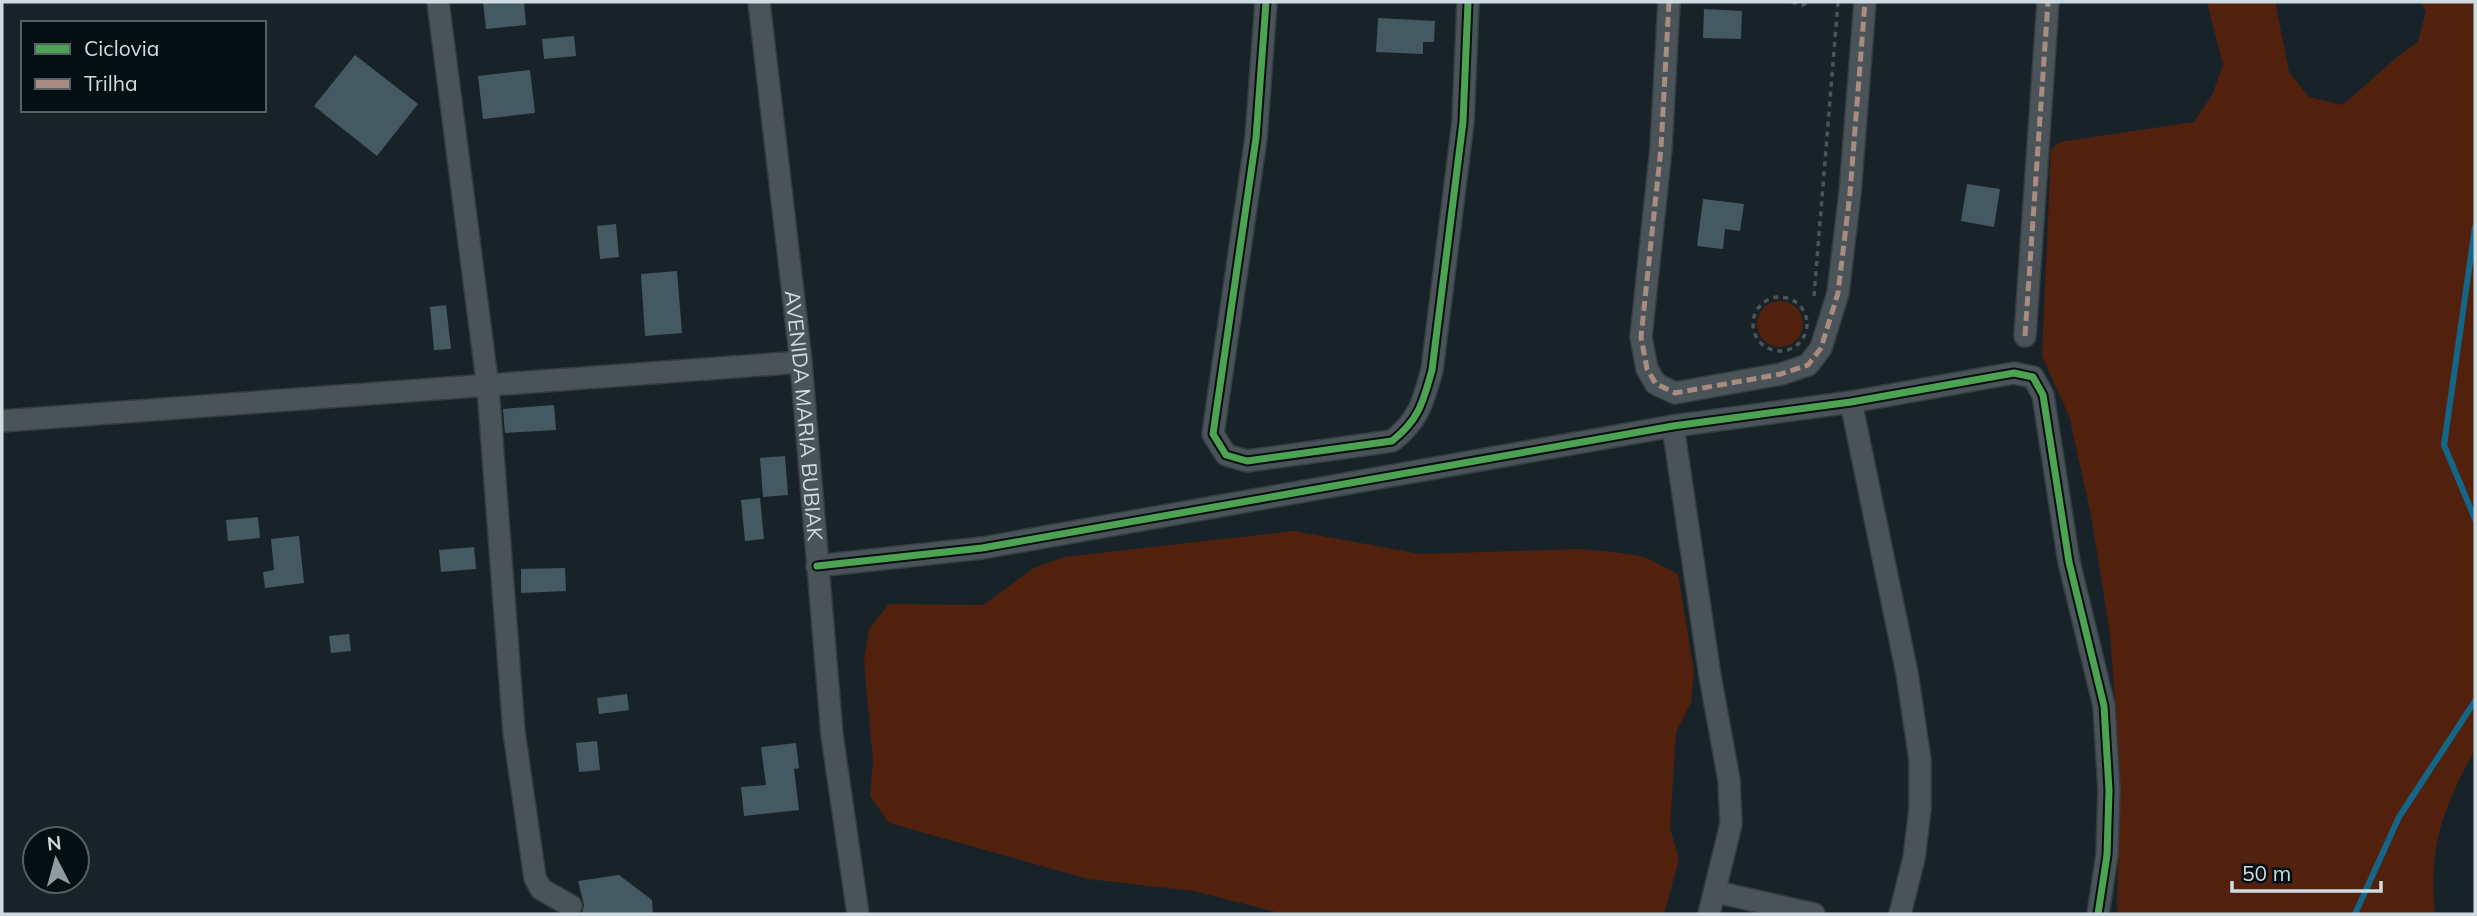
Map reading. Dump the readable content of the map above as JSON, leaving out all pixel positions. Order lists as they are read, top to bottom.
{
  "streets": {
    "street": ["AVENIDA MARIA BUBIAK"]
  },
  "legend": ["Ciclovia", "Trilha"],
  "scale_bar": "50 m",
  "north": "top"
}
